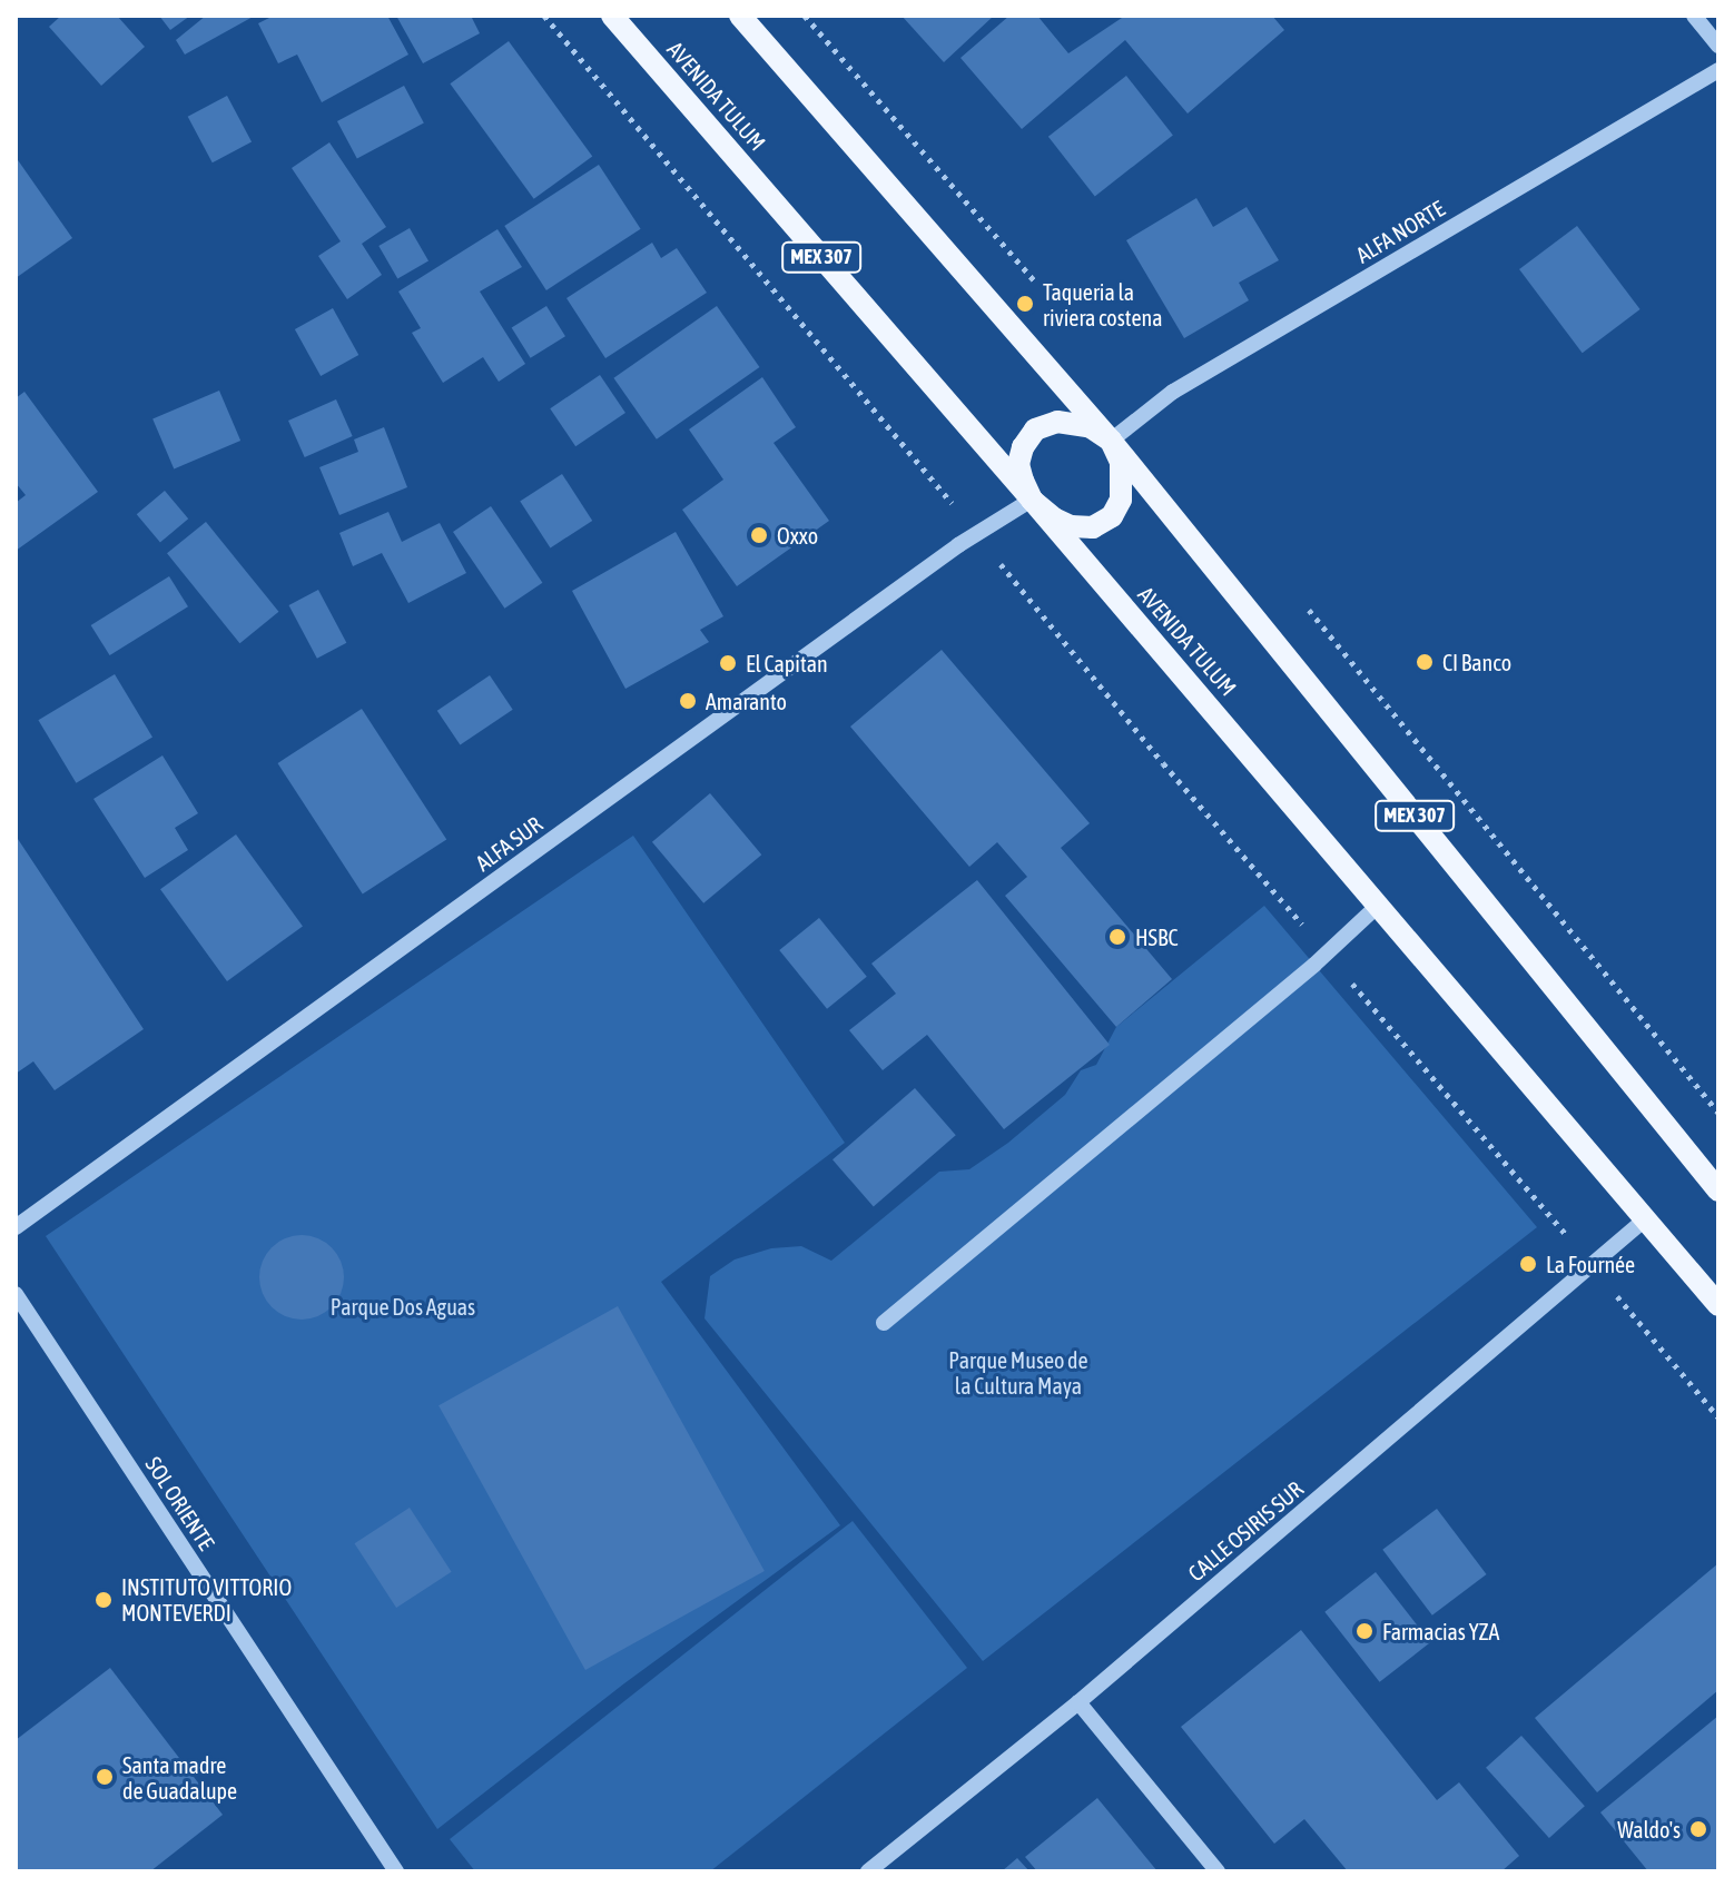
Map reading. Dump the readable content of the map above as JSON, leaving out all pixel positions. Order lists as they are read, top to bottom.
{
  "streets": {
    "main road": ["AVENIDA TULUM", "MEX 307"],
    "street": [
      "ALFA NORTE",
      "ALFA SUR",
      "SOL ORIENTE",
      "CALLE OSIRIS SUR"
    ]
  },
  "crossings": [
    ["AVENIDA TULUM", "ALFA NORTE"],
    ["AVENIDA TULUM", "MEX 307"],
    ["AVENIDA TULUM", "ALFA SUR"],
    ["AVENIDA TULUM", "CALLE OSIRIS SUR"],
    ["ALFA NORTE", "MEX 307"],
    ["ALFA NORTE", "ALFA SUR"],
    ["MEX 307", "ALFA SUR"]
  ],
  "parks": ["Parque Dos Aguas", "Parque Museo de la Cultura Maya"],
  "places": [
    "Taqueria la riviera costena",
    "Oxxo",
    "CI Banco",
    "El Capitan",
    "Amaranto",
    "HSBC",
    "La Fournée",
    "INSTITUTO VITTORIO MONTEVERDI",
    "Farmacias YZA",
    "Santa madre de Guadalupe",
    "Waldo's"
  ]
}
